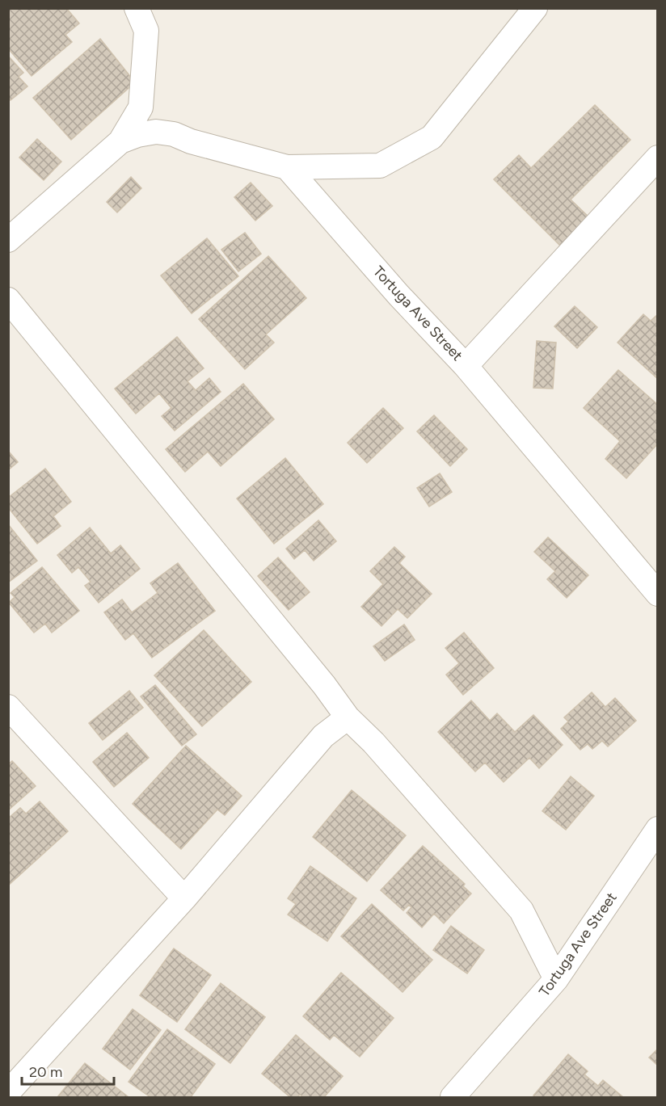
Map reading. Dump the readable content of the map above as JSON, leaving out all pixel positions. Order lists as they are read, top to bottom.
{
  "streets": {
    "street": ["Tortuga Ave Street"]
  },
  "scale_bar": "20 m"
}
